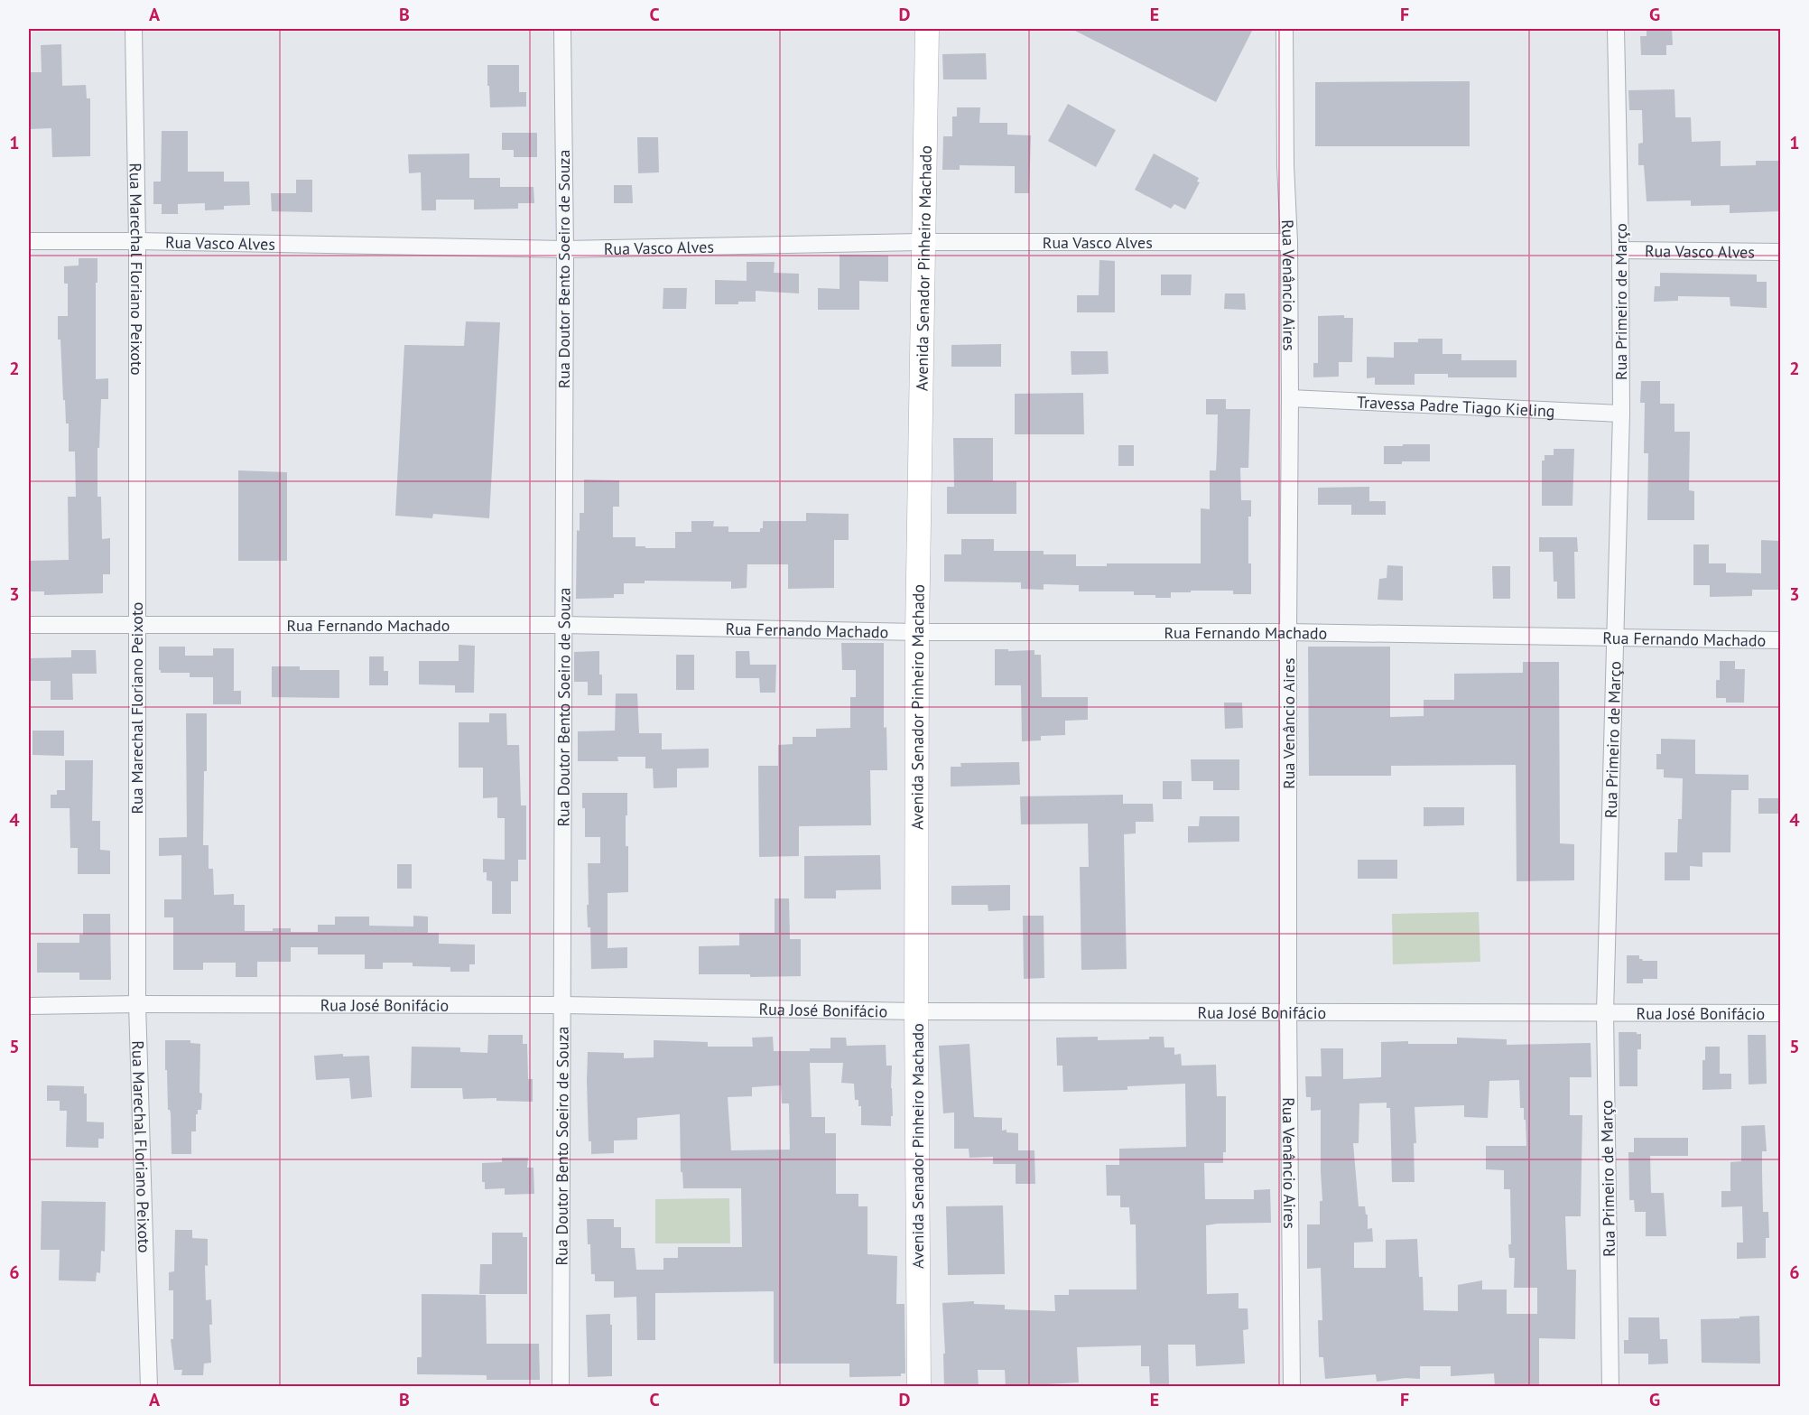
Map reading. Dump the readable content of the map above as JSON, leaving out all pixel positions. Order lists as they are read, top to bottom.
{
  "streets": {
    "main road": ["Avenida Senador Pinheiro Machado"],
    "street": [
      "Rua Vasco Alves",
      "Rua Marechal Floriano Peixoto",
      "Rua Doutor Bento Soeiro de Souza",
      "Rua Venâncio Aires",
      "Rua Primeiro de Março",
      "Travessa Padre Tiago Kieling",
      "Rua Fernando Machado",
      "Rua José Bonifácio"
    ]
  },
  "crossings": [
    ["Rua Vasco Alves", "Rua Marechal Floriano Peixoto"],
    ["Rua Vasco Alves", "Rua Doutor Bento Soeiro de Souza"],
    ["Rua Vasco Alves", "Avenida Senador Pinheiro Machado"],
    ["Rua Vasco Alves", "Rua Venâncio Aires"],
    ["Rua Vasco Alves", "Rua Primeiro de Março"],
    ["Rua Marechal Floriano Peixoto", "Rua Fernando Machado"],
    ["Rua Marechal Floriano Peixoto", "Rua José Bonifácio"],
    ["Rua Doutor Bento Soeiro de Souza", "Rua Fernando Machado"],
    ["Rua Doutor Bento Soeiro de Souza", "Rua José Bonifácio"],
    ["Avenida Senador Pinheiro Machado", "Rua Fernando Machado"],
    ["Avenida Senador Pinheiro Machado", "Rua José Bonifácio"],
    ["Rua Venâncio Aires", "Travessa Padre Tiago Kieling"],
    ["Rua Venâncio Aires", "Rua Fernando Machado"],
    ["Rua Venâncio Aires", "Rua José Bonifácio"],
    ["Rua Primeiro de Março", "Travessa Padre Tiago Kieling"],
    ["Rua Primeiro de Março", "Rua Fernando Machado"],
    ["Rua Primeiro de Março", "Rua José Bonifácio"]
  ],
  "grid": {
    "columns": [
      "A",
      "B",
      "C",
      "D",
      "E",
      "F",
      "G"
    ],
    "rows": [
      "1",
      "2",
      "3",
      "4",
      "5",
      "6"
    ]
  }
}
